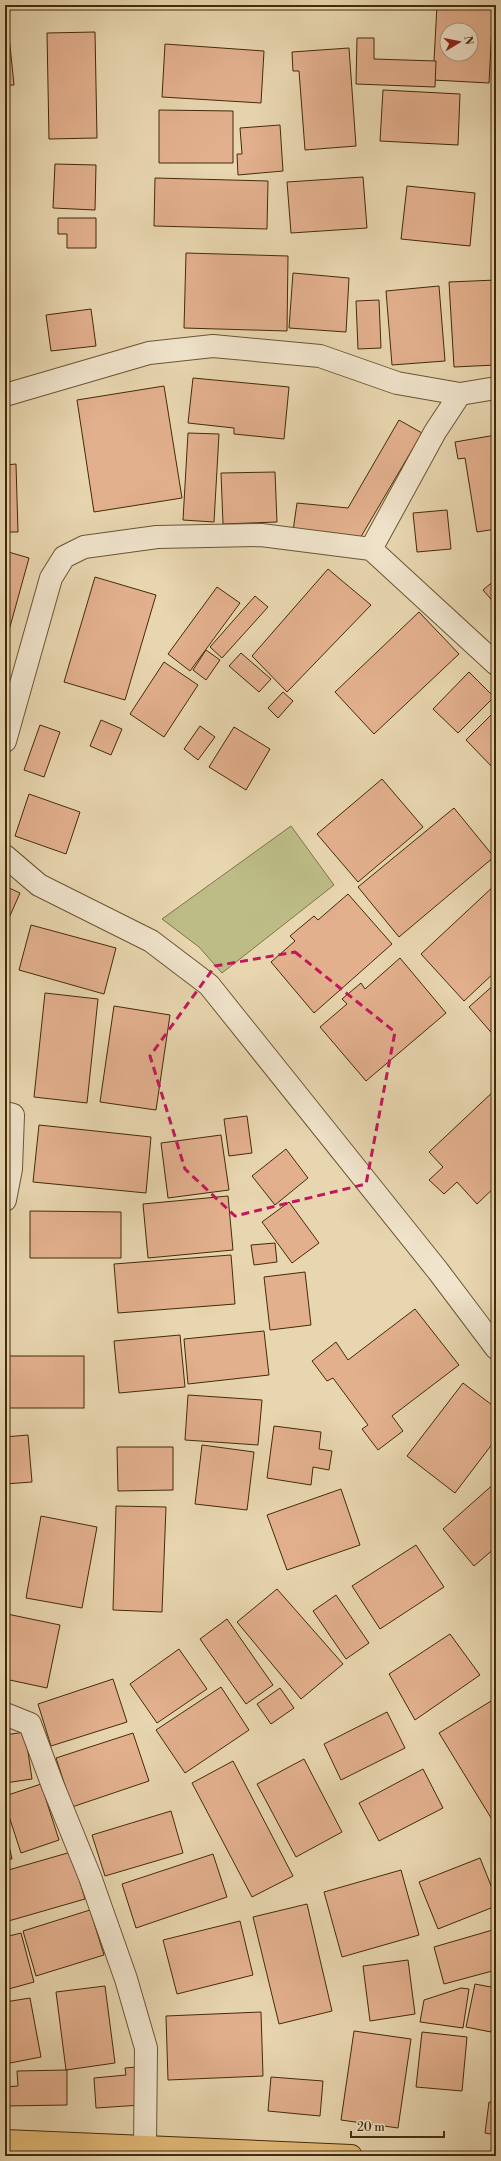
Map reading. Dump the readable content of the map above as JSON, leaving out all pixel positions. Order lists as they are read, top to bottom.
{
  "scale_bar": "20 m",
  "north": "right"
}
